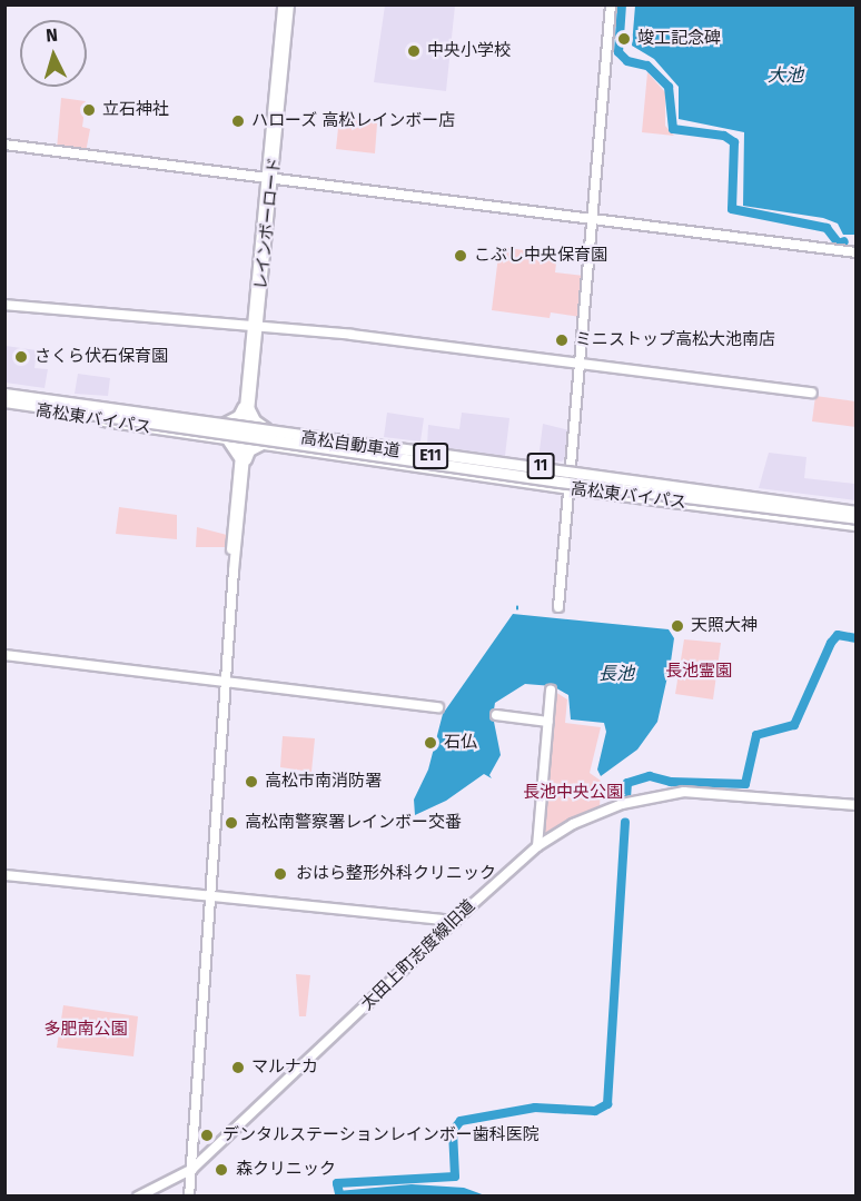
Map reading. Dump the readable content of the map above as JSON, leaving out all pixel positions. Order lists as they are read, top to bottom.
{
  "streets": {
    "highway": [
      "高松東バイパス",
      "高松自動車道",
      "E11",
      "11"
    ],
    "street": ["レインボーロード", "太田上町志度線旧道"]
  },
  "crossings": [
    ["レインボーロード", "高松東バイパス"],
    ["レインボーロード", "太田上町志度線旧道"],
    ["高松東バイパス", "高松自動車道"]
  ],
  "water": ["大池", "長池"],
  "parks": ["長池霊園", "長池中央公園", "多肥南公園"],
  "places": [
    "竣工記念碑",
    "中央小学校",
    "立石神社",
    "ハローズ 高松レインボー店",
    "こぶし中央保育園",
    "ミニストップ高松大池南店",
    "さくら伏石保育園",
    "天照大神",
    "石仏",
    "高松市南消防署",
    "高松南警察署レインボー交番",
    "おはら整形外科クリニック",
    "マルナカ",
    "デンタルステーションレインボー歯科医院",
    "森クリニック"
  ],
  "north": "top"
}
